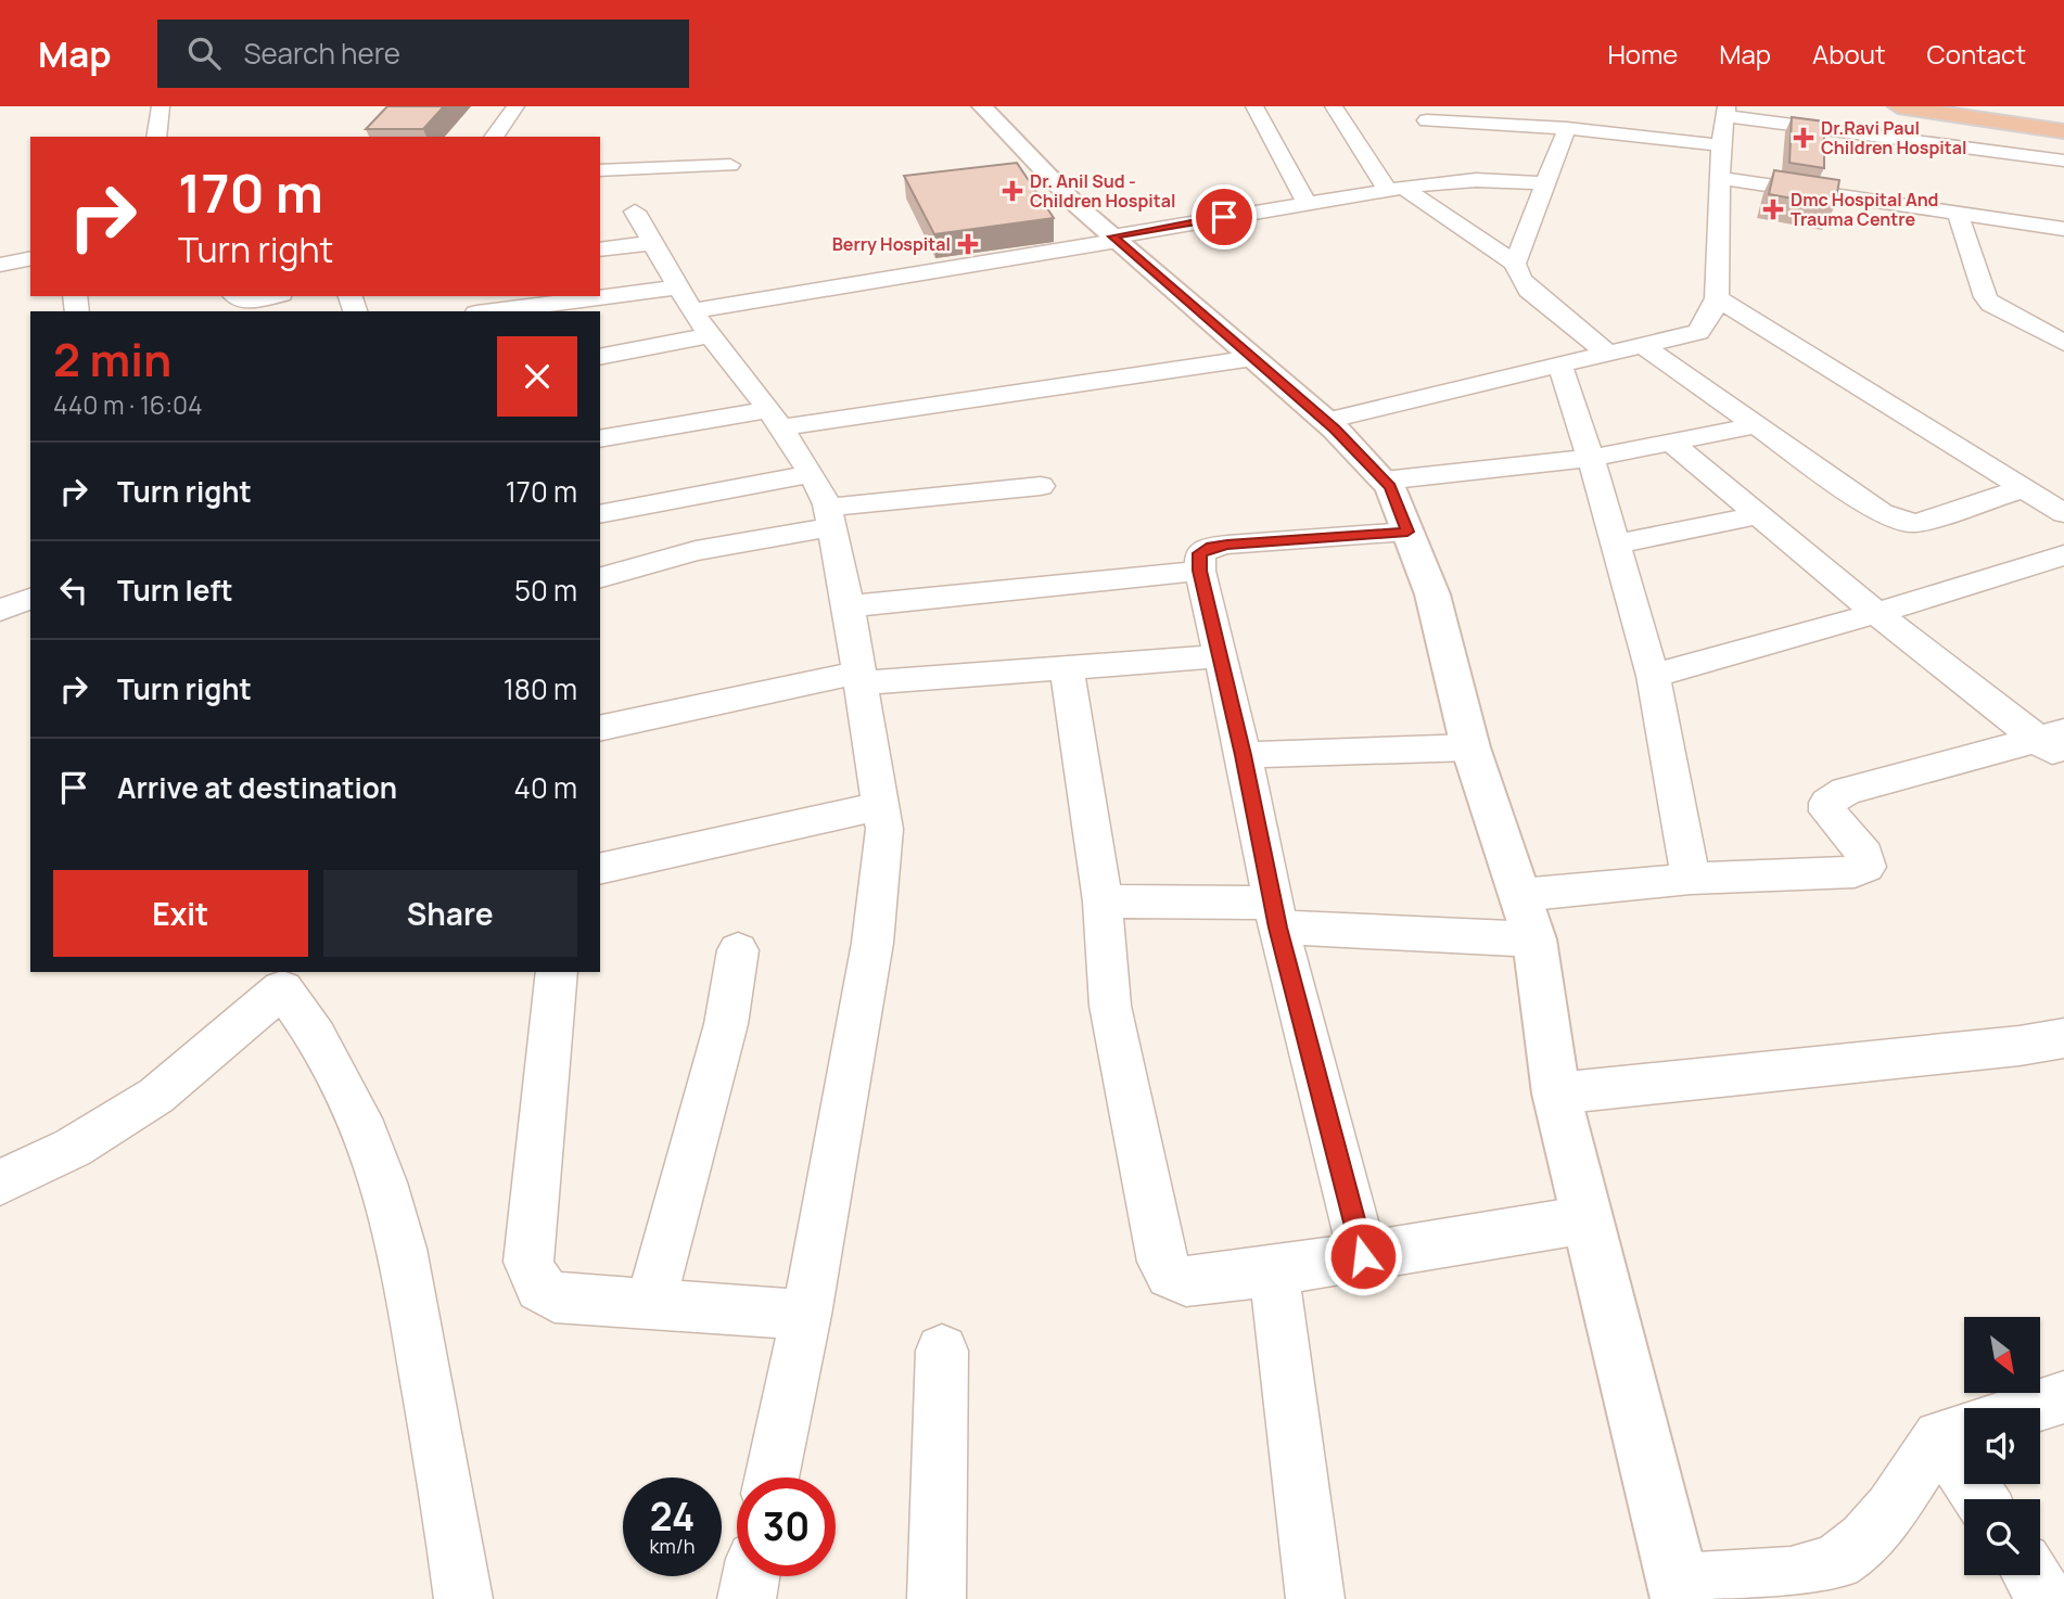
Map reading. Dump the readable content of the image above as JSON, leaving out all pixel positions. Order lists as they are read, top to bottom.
{
  "places": {
    "health": [
      "Dr.Ravi Paul Children Hospital",
      "Dr. Anil Sud - Children Hospital",
      "Dmc Hospital And Trauma Centre",
      "Berry Hospital"
    ]
  },
  "north": "bottom right",
  "page": {
    "header": "Map",
    "search": "Search here",
    "nav": [
      "Home",
      "Map",
      "About",
      "Contact"
    ],
    "turn": ["170 m", "Turn right"],
    "heading": ["2 min", "440 m · 16:04"],
    "list": [
      {
        "name": "Turn right",
        "value": "170 m"
      },
      {
        "name": "Turn left",
        "value": "50 m"
      },
      {
        "name": "Turn right",
        "value": "180 m"
      },
      {
        "name": "Arrive at destination",
        "value": "40 m"
      }
    ],
    "buttons": ["Exit", "Share"],
    "speed": "24 km/h",
    "limit": "30"
  }
}
